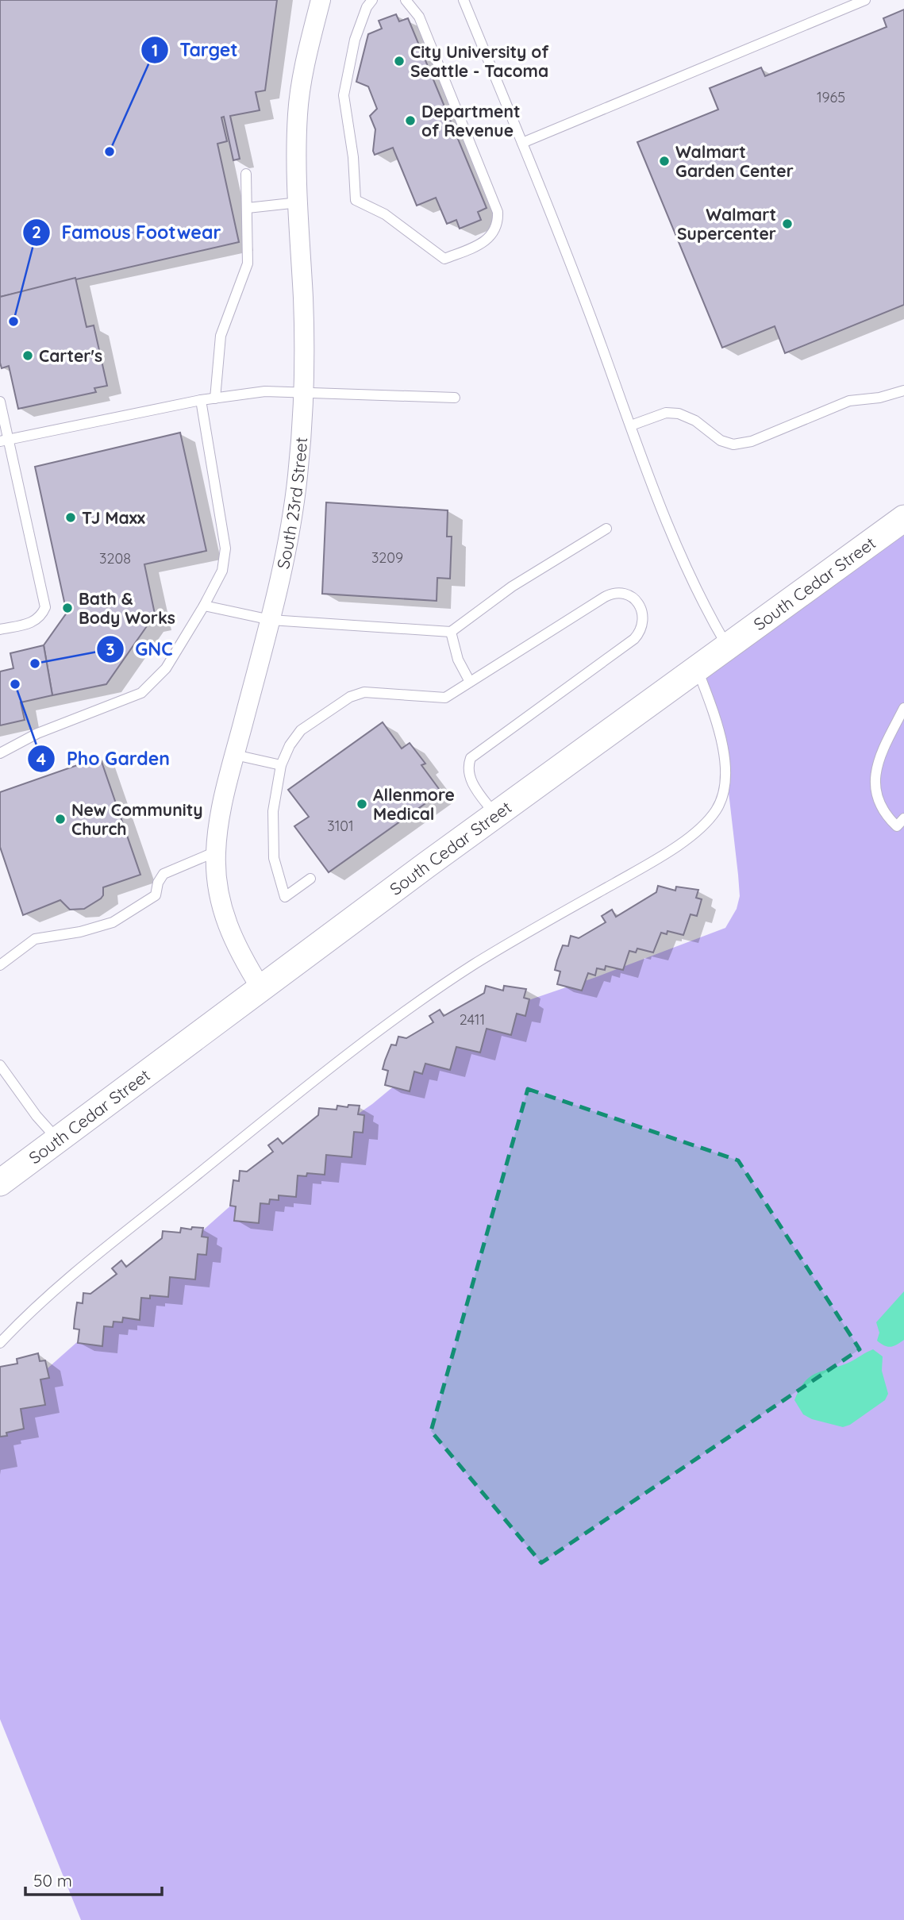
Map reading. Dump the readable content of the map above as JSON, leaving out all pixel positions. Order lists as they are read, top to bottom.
{
  "streets": {
    "main road": ["South Cedar Street"],
    "street": ["South 23rd Street"]
  },
  "crossings": [
    ["South 23rd Street", "South Cedar Street"]
  ],
  "places": [
    "City University of Seattle - Tacoma",
    "Department of Revenue",
    "Target",
    "Walmart Garden Center",
    "Walmart Supercenter",
    "Famous Footwear",
    "Carter's",
    "TJ Maxx",
    "Bath & Body Works",
    "GNC",
    "Pho Garden",
    "Allenmore Medical",
    "New Community Church"
  ],
  "house_numbers": [
    "1965",
    "3209",
    "3208",
    "3101",
    "2411"
  ],
  "scale_bar": "50 m"
}
